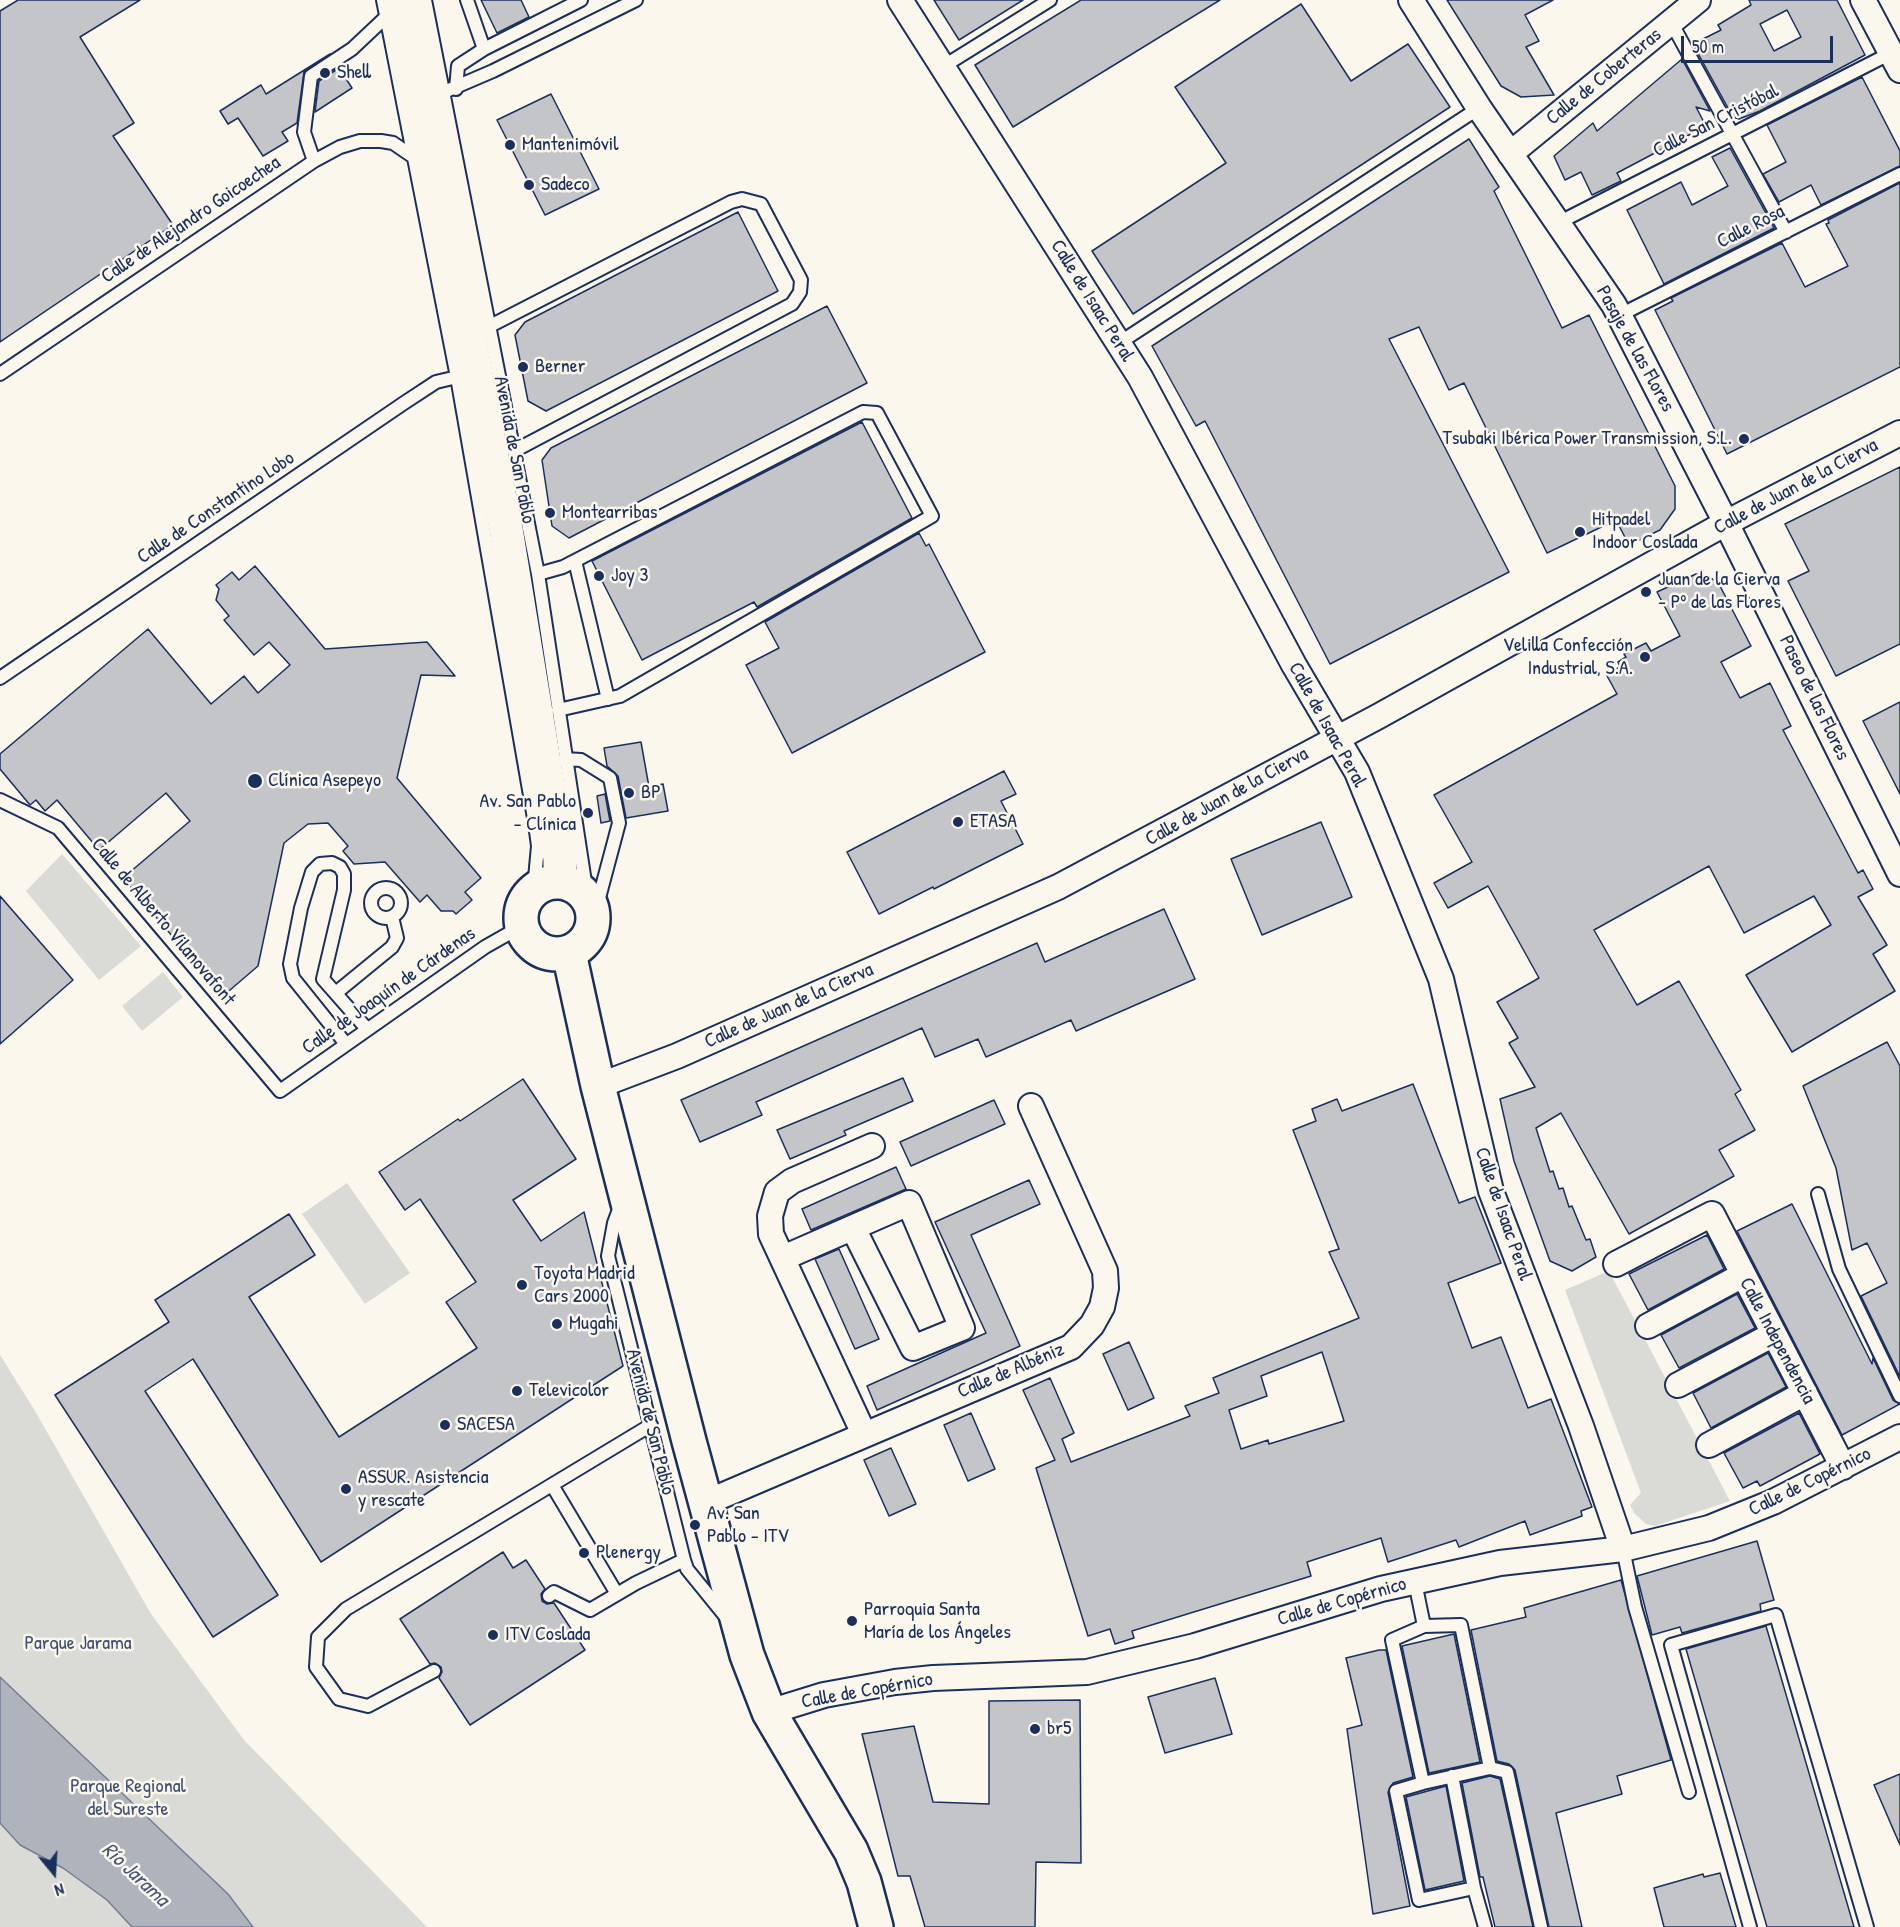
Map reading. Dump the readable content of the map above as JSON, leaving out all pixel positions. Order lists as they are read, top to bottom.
{
  "streets": {
    "street": [
      "Calle de Coberteras",
      "Calle de Isaac Peral",
      "Pasaje de las Flores",
      "Avenida de San Pablo",
      "Calle de Juan de la Cierva",
      "Paseo de las Flores",
      "Calle Independencia",
      "Calle de Albéniz",
      "Calle de Copérnico"
    ],
    "lane": [
      "Calle San Cristóbal",
      "Calle de Alejandro Goicoechea",
      "Calle Rosa",
      "Calle de Constantino Lobo",
      "Calle de Alberto Vilanovafont",
      "Calle de Joaquín de Cárdenas"
    ]
  },
  "crossings": [
    ["Calle de Coberteras", "Pasaje de las Flores"],
    ["Calle San Cristóbal", "Pasaje de las Flores"],
    ["Calle de Alejandro Goicoechea", "Avenida de San Pablo"],
    ["Calle Rosa", "Pasaje de las Flores"],
    ["Calle de Isaac Peral", "Calle de Juan de la Cierva"],
    ["Calle de Isaac Peral", "Calle de Copérnico"],
    ["Pasaje de las Flores", "Calle de Juan de la Cierva"],
    ["Pasaje de las Flores", "Paseo de las Flores"],
    ["Avenida de San Pablo", "Calle de Juan de la Cierva"],
    ["Avenida de San Pablo", "Calle de Constantino Lobo"],
    ["Avenida de San Pablo", "Calle de Joaquín de Cárdenas"],
    ["Avenida de San Pablo", "Calle de Albéniz"],
    ["Avenida de San Pablo", "Calle de Copérnico"],
    ["Calle de Juan de la Cierva", "Paseo de las Flores"],
    ["Calle de Alberto Vilanovafont", "Calle de Joaquín de Cárdenas"],
    ["Calle Independencia", "Calle de Copérnico"]
  ],
  "water": ["Río Jarama"],
  "parks": ["Parque Jarama", "Parque Regional del Sureste"],
  "places": [
    "Shell",
    "Mantenimóvil",
    "Sadeco",
    "Berner",
    "Tsubaki Ibérica Power Transmission, S.L.",
    "Montearribas",
    "Hitpadel Indoor Coslada",
    "Joy 3",
    "Juan de la Cierva - Pº de las Flores",
    "Velilla Confección Industrial, S.A.",
    "Clínica Asepeyo",
    "BP",
    "Av. San Pablo - Clínica",
    "ETASA",
    "Toyota Madrid Cars 2000",
    "Mugahi",
    "Televicolor",
    "SACESA",
    "ASSUR. Asistencia y rescate",
    "Av. San Pablo - ITV",
    "Plenergy",
    "Parroquia Santa María de los Ángeles",
    "ITV Coslada",
    "br5"
  ],
  "scale_bar": "50 m",
  "north": "bottom"
}
